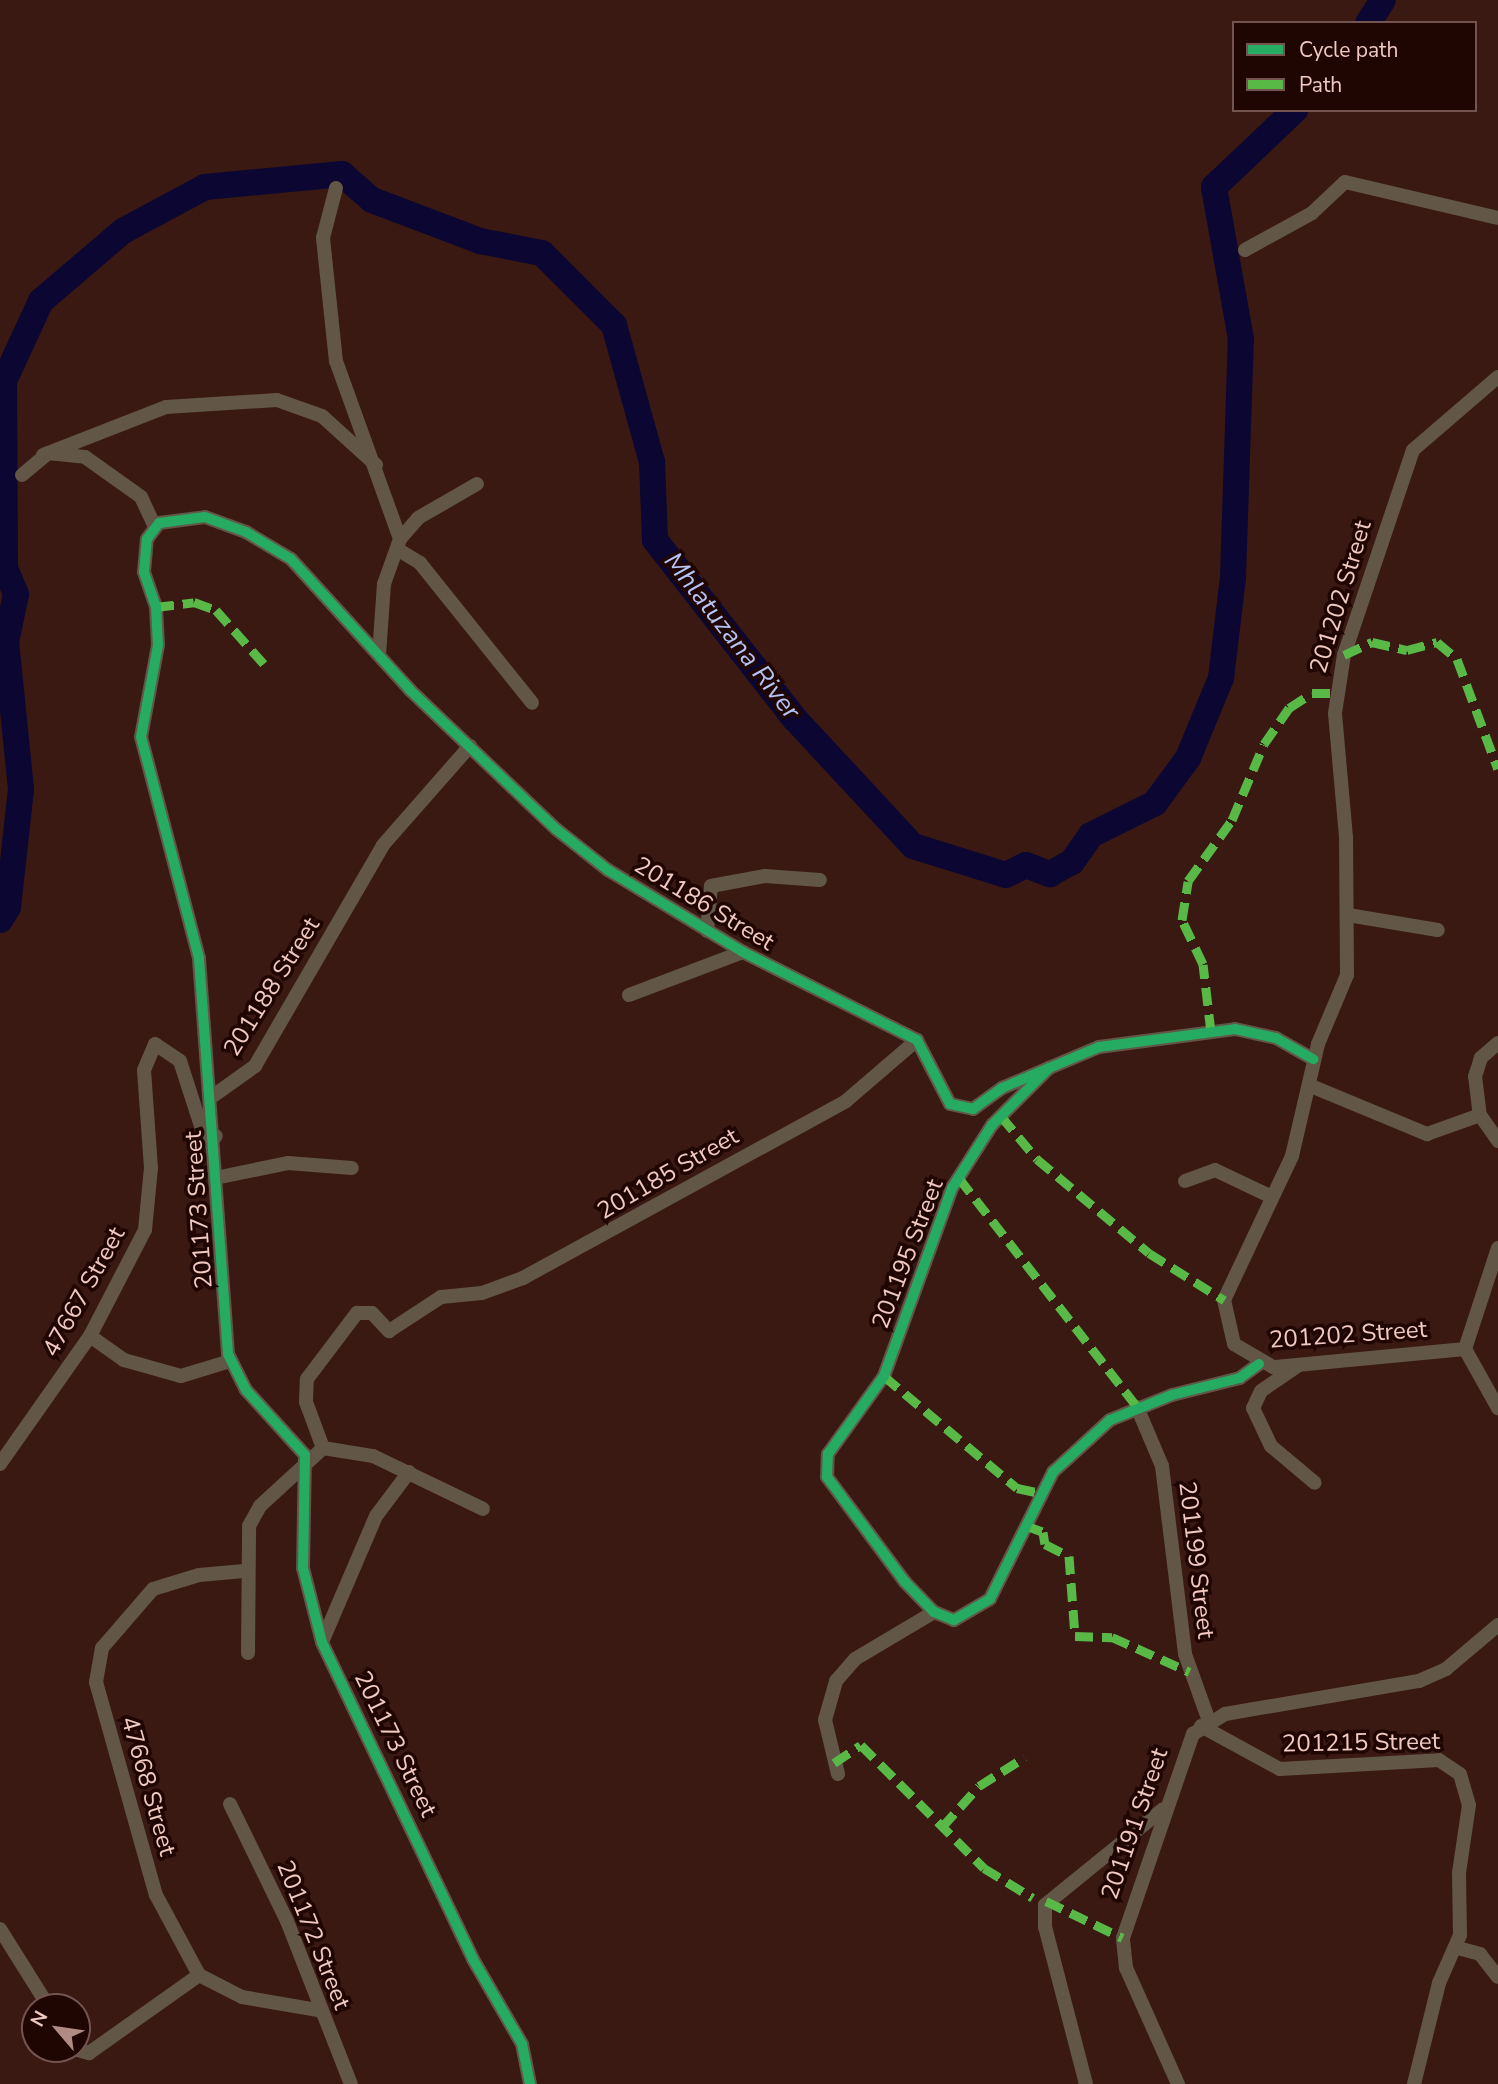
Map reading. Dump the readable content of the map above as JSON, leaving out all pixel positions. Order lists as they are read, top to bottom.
{
  "streets": {
    "street": [
      "201202 Street",
      "201186 Street",
      "201188 Street",
      "201185 Street",
      "201173 Street",
      "201195 Street",
      "47667 Street",
      "201199 Street",
      "201215 Street",
      "47668 Street",
      "201191 Street",
      "201172 Street"
    ]
  },
  "crossings": [
    ["201202 Street", "201195 Street"],
    ["201186 Street", "201188 Street"],
    ["201186 Street", "201185 Street"],
    ["201186 Street", "201173 Street"],
    ["201188 Street", "201173 Street"],
    ["201173 Street", "47667 Street"],
    ["201199 Street", "201215 Street"],
    ["201199 Street", "201191 Street"],
    ["201215 Street", "201191 Street"]
  ],
  "water": ["Mhlatuzana River"],
  "legend": ["Cycle path", "Path"],
  "north": "top left"
}
